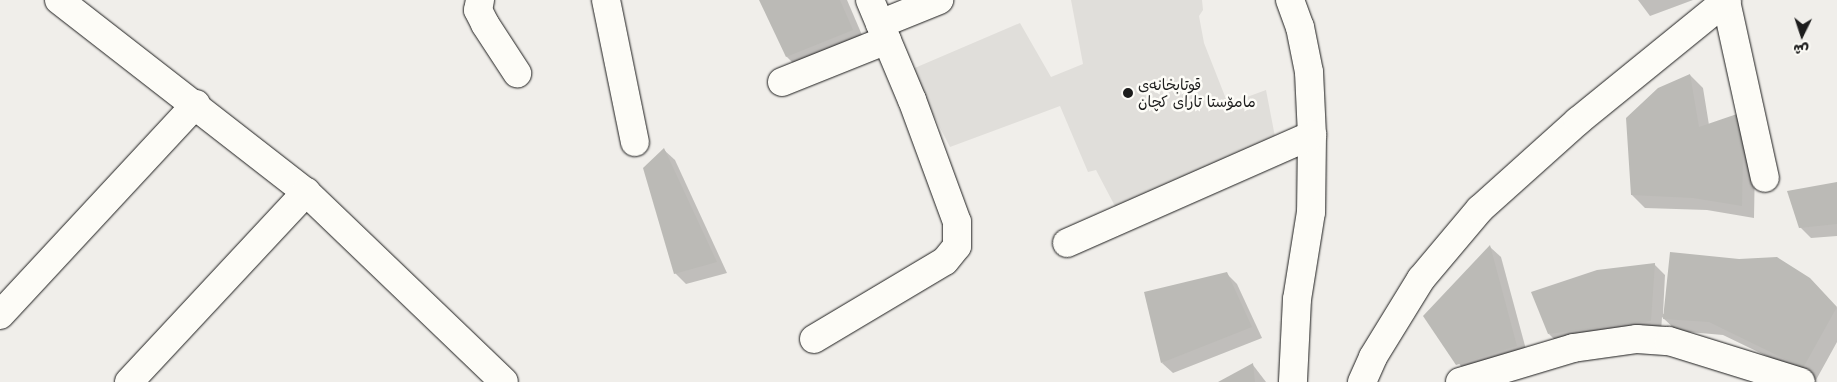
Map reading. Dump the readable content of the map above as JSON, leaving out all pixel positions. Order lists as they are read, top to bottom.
{
  "places": ["قوتابخانەی مامۆستا تارای کچان"],
  "north": "bottom"
}
